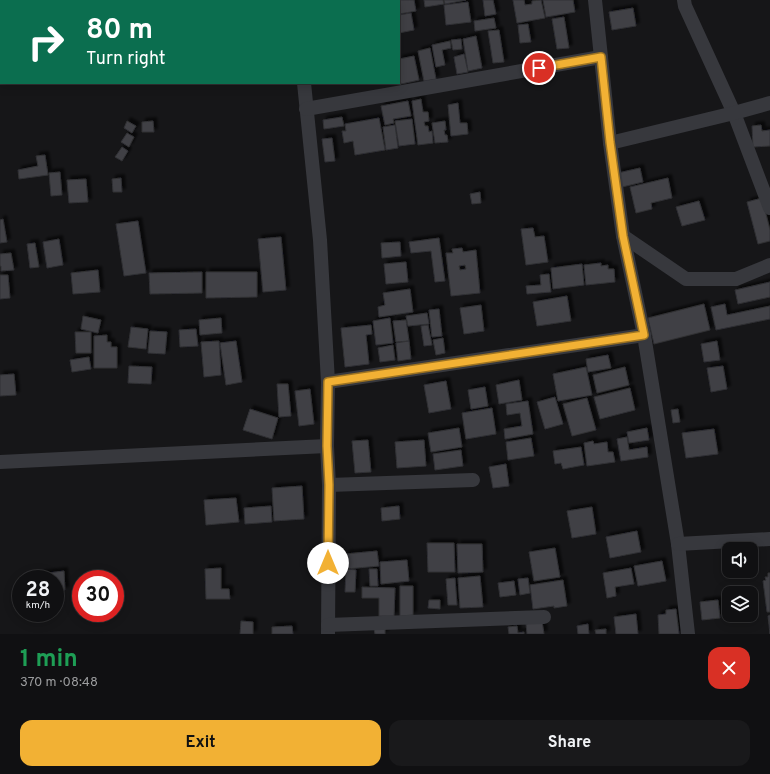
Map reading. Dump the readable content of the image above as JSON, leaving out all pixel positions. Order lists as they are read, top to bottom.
{
  "page": {
    "turn": ["80 m", "Turn right"],
    "speed": "28 km/h",
    "limit": "30",
    "heading": ["1 min", "370 m · 08:48"],
    "buttons": ["Exit", "Share"]
  }
}
